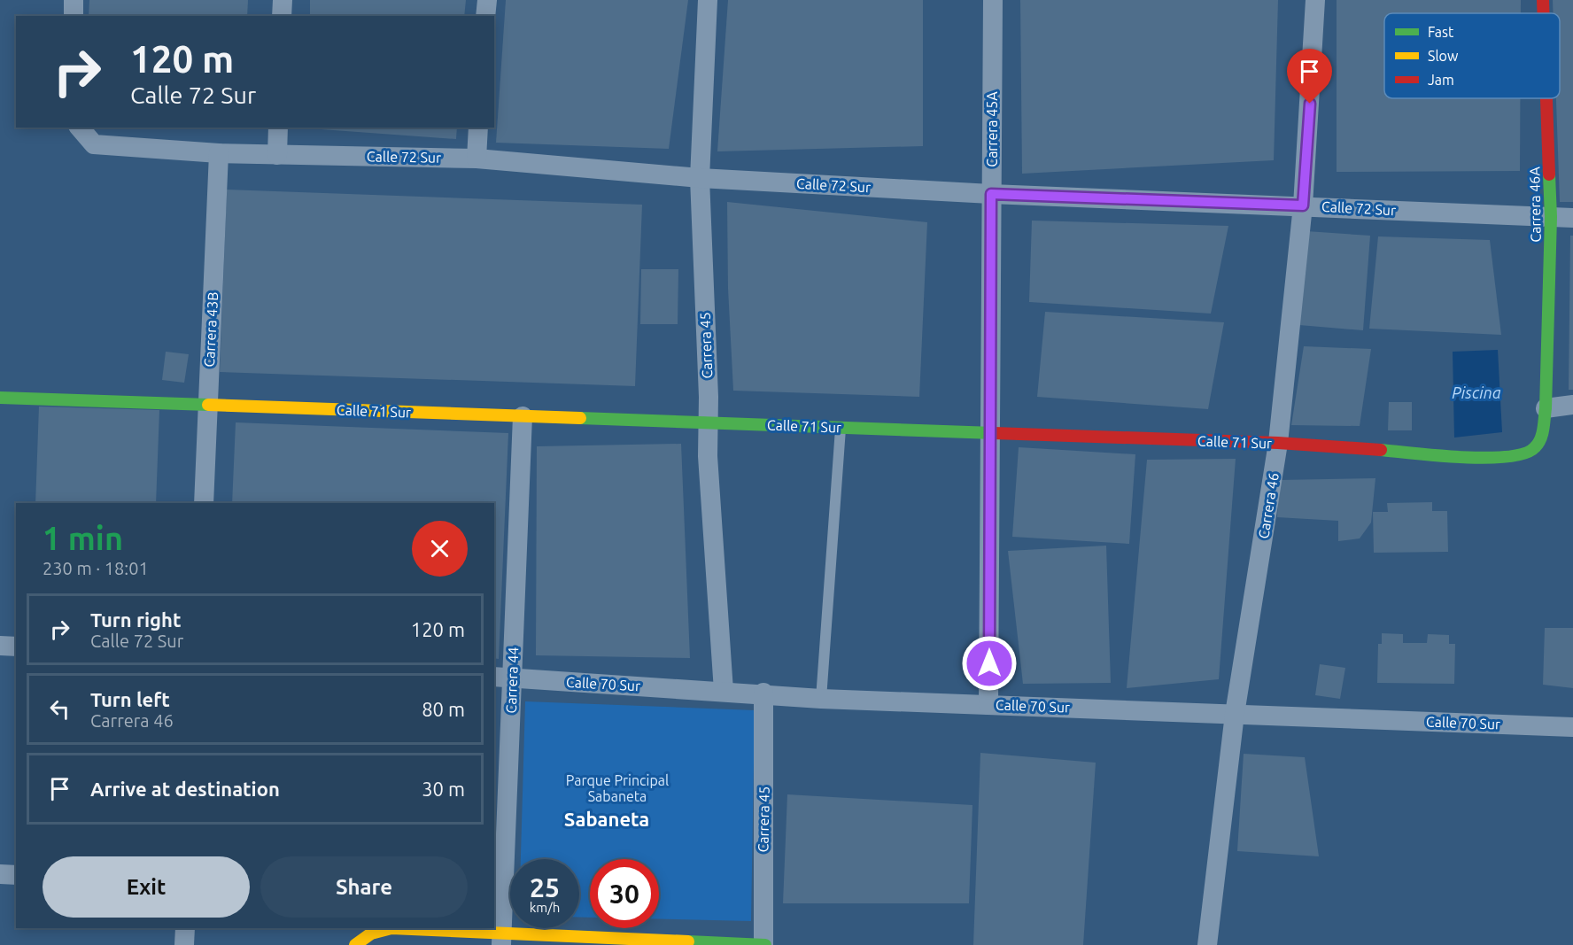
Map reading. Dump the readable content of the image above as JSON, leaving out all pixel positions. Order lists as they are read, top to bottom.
{
  "streets": {
    "street": [
      "Carrera 45A",
      "Calle 72 Sur",
      "Carrera 46A",
      "Carrera 43B",
      "Carrera 45",
      "Calle 71 Sur",
      "Carrera 46",
      "Carrera 44",
      "Calle 70 Sur"
    ]
  },
  "crossings": [
    ["Carrera 45A", "Calle 72 Sur"],
    ["Carrera 45A", "Calle 71 Sur"],
    ["Carrera 45A", "Calle 70 Sur"],
    ["Calle 72 Sur", "Carrera 46A"],
    ["Calle 72 Sur", "Carrera 43B"],
    ["Calle 72 Sur", "Carrera 45"],
    ["Calle 72 Sur", "Carrera 46"],
    ["Carrera 46A", "Calle 71 Sur"],
    ["Carrera 43B", "Calle 71 Sur"],
    ["Carrera 45", "Calle 71 Sur"],
    ["Carrera 45", "Calle 70 Sur"],
    ["Calle 71 Sur", "Carrera 46"],
    ["Calle 71 Sur", "Carrera 44"],
    ["Carrera 46", "Calle 70 Sur"],
    ["Carrera 44", "Calle 70 Sur"]
  ],
  "districts": ["Sabaneta"],
  "water": ["Piscina"],
  "parks": ["Parque Principal Sabaneta"],
  "legend": ["Fast", "Slow", "Jam"],
  "page": {
    "turn": ["120 m", "Calle 72 Sur"],
    "heading": ["1 min", "230 m · 18:01"],
    "list": [
      {
        "name": "Turn right",
        "note": "Calle 72 Sur",
        "value": "120 m"
      },
      {
        "name": "Turn left",
        "note": "Carrera 46",
        "value": "80 m"
      },
      {
        "name": "Arrive at destination",
        "value": "30 m"
      }
    ],
    "buttons": ["Exit", "Share"],
    "speed": "25 km/h",
    "limit": "30"
  }
}
